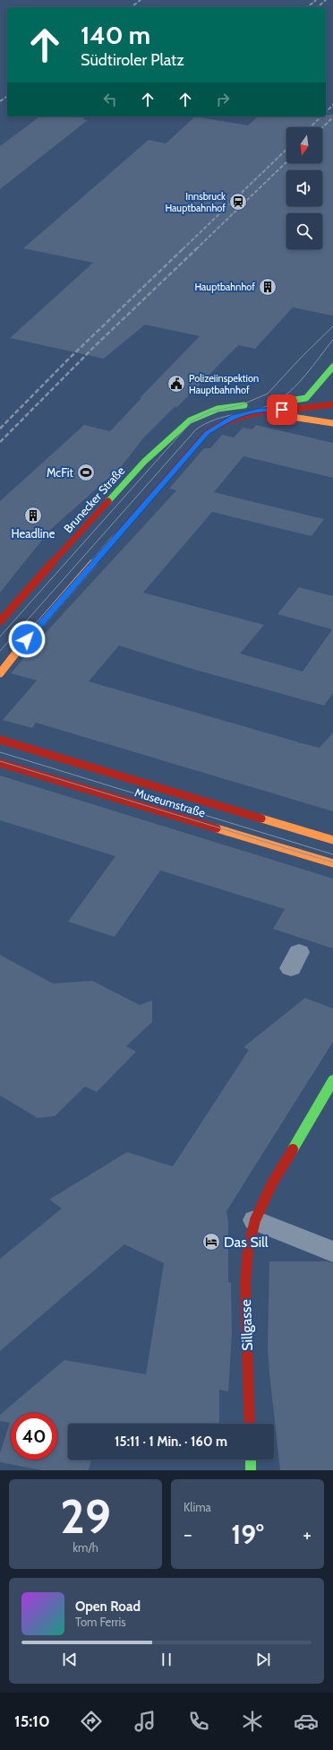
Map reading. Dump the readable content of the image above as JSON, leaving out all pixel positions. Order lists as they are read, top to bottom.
{
  "streets": {
    "street": ["Brunecker Straße", "Museumstraße", "Sillgasse"]
  },
  "places": {
    "station": ["Innsbruck Hauptbahnhof"],
    "building": ["Hauptbahnhof", "Headline"],
    "public building": ["Polizeiinspektion Hauptbahnhof"],
    "sports": ["McFit"],
    "hotel": ["Das Sill"]
  },
  "north": "bottom",
  "page": {
    "turn": ["140 m", "Südtiroler Platz"],
    "limit": "40",
    "trip": "15:11 · 1 Min. · 160 m",
    "tile": [
      ["29", "km/h"],
      "Klima"
    ],
    "heat": ["−", "19°", "+"],
    "song": ["Open Road", "Tom Ferris"],
    "tabs": "15:10"
  }
}
